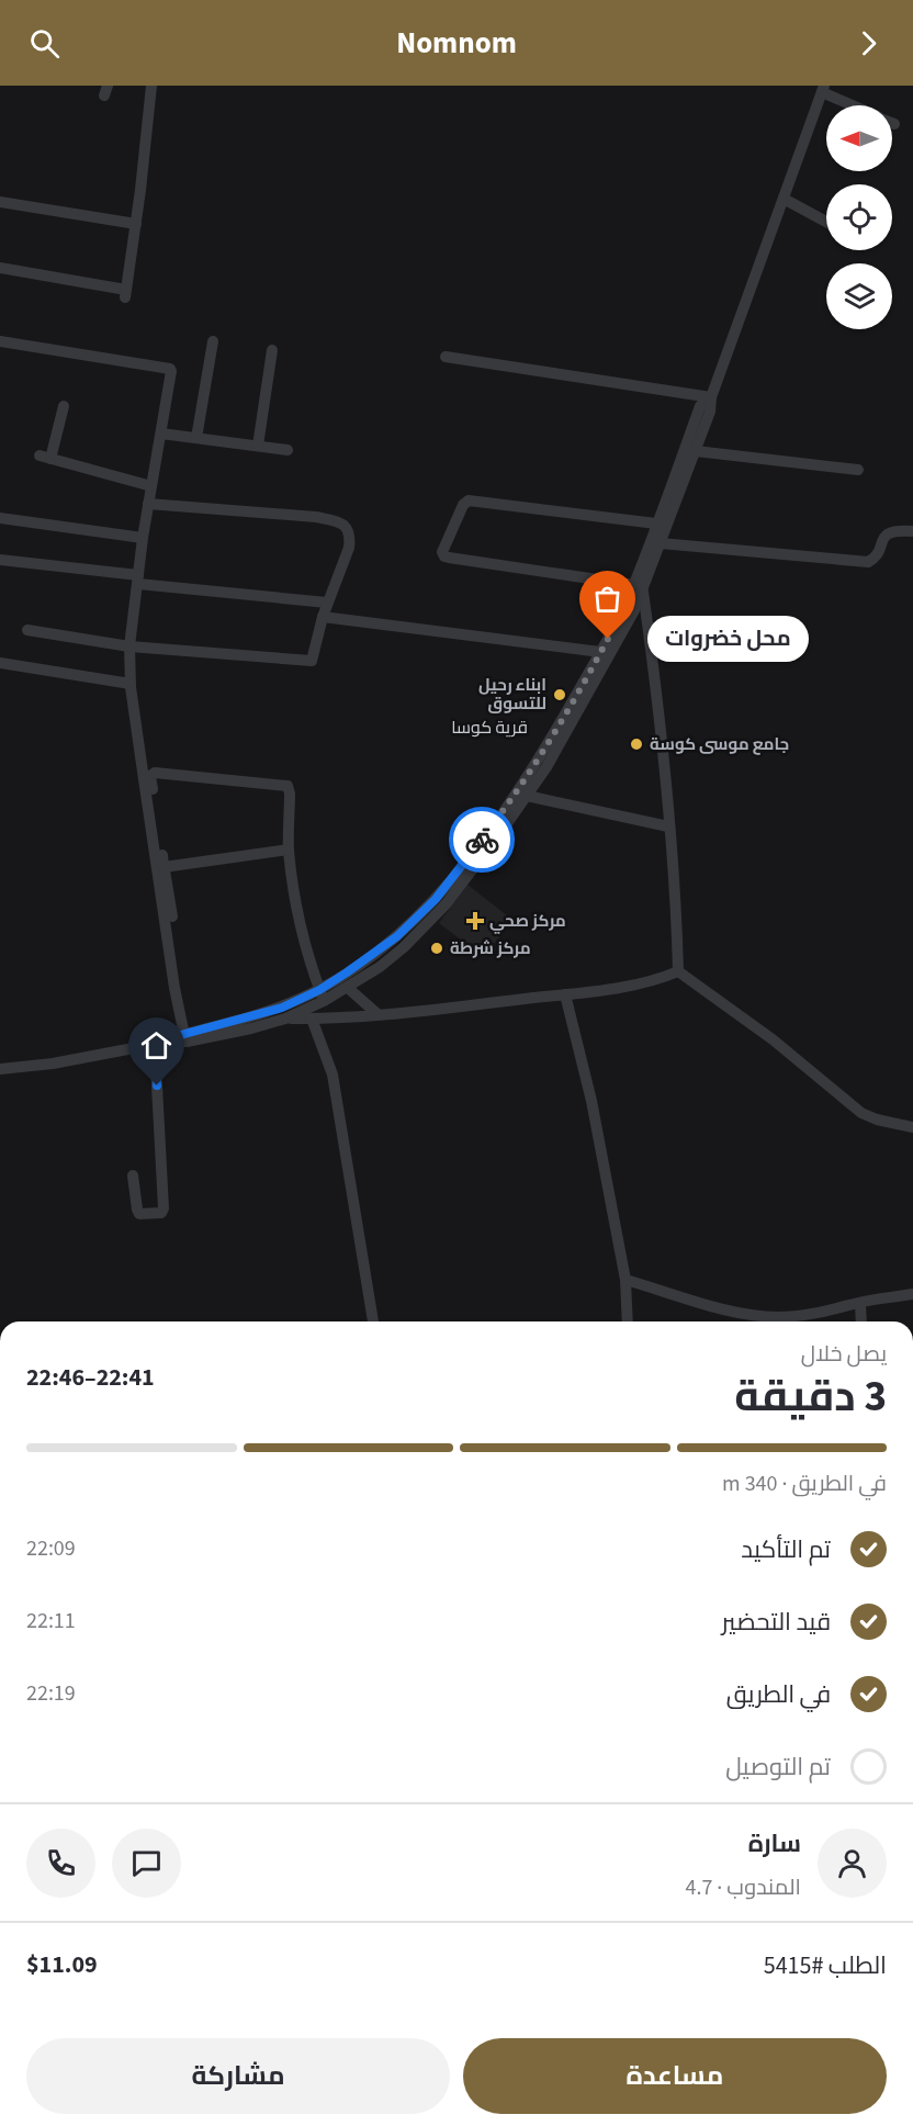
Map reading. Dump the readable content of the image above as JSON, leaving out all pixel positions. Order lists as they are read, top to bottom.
{
  "districts": ["قرية كوسا"],
  "places": {
    "other": [
      "محل خضروات",
      "ابناء رحيل للتسوق",
      "جامع موسى كوسة",
      "مركز شرطة"
    ],
    "health": ["مركز صحي"]
  },
  "north": "left",
  "page": {
    "header": "Nomnom",
    "bubble": "محل خضروات",
    "heading": ["3 دقيقة", "يصل خلال", "22:41–22:46"],
    "panel": [
      "سارة",
      "المندوب · 4.7",
      "الطلب #5415",
      "$11.09"
    ],
    "bar": "في الطريق · 340 m",
    "list": [
      ["تم التأكيد", "22:09"],
      ["قيد التحضير", "22:11"],
      ["في الطريق", "22:19"],
      "تم التوصيل"
    ],
    "buttons": ["مساعدة", "مشاركة"]
  }
}
